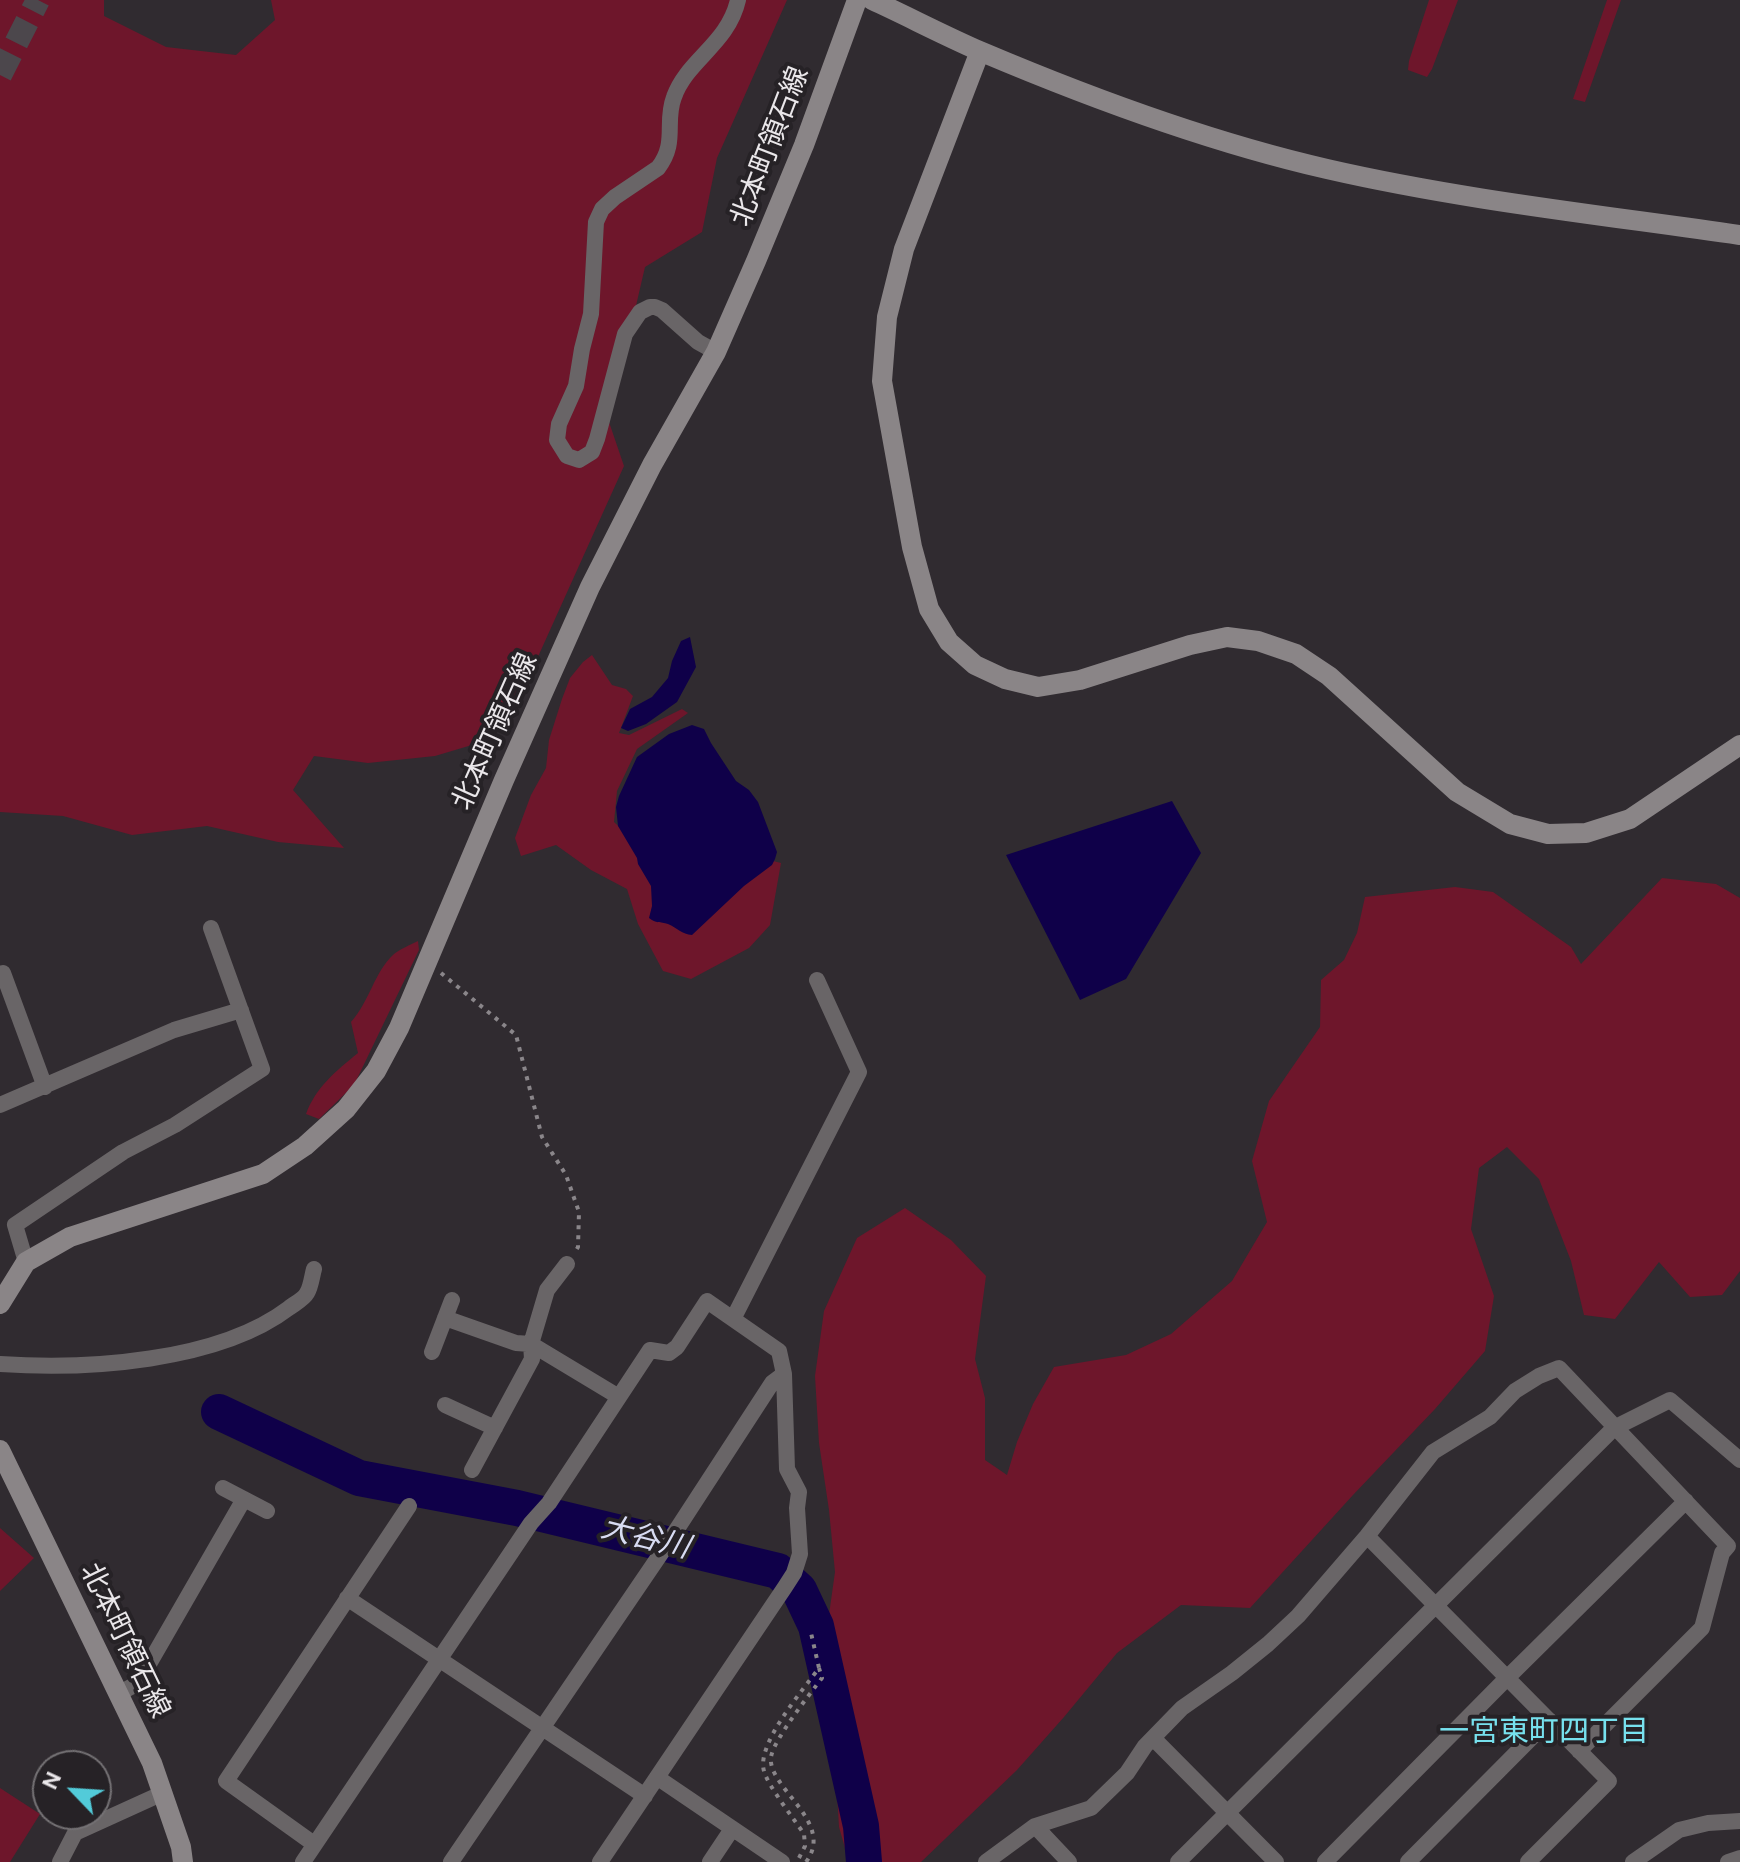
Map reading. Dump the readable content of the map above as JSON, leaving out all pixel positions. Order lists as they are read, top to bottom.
{
  "streets": {
    "street": ["北本町領石線"]
  },
  "districts": ["一宮東町四丁目"],
  "water": ["大谷川"],
  "north": "top left"
}
